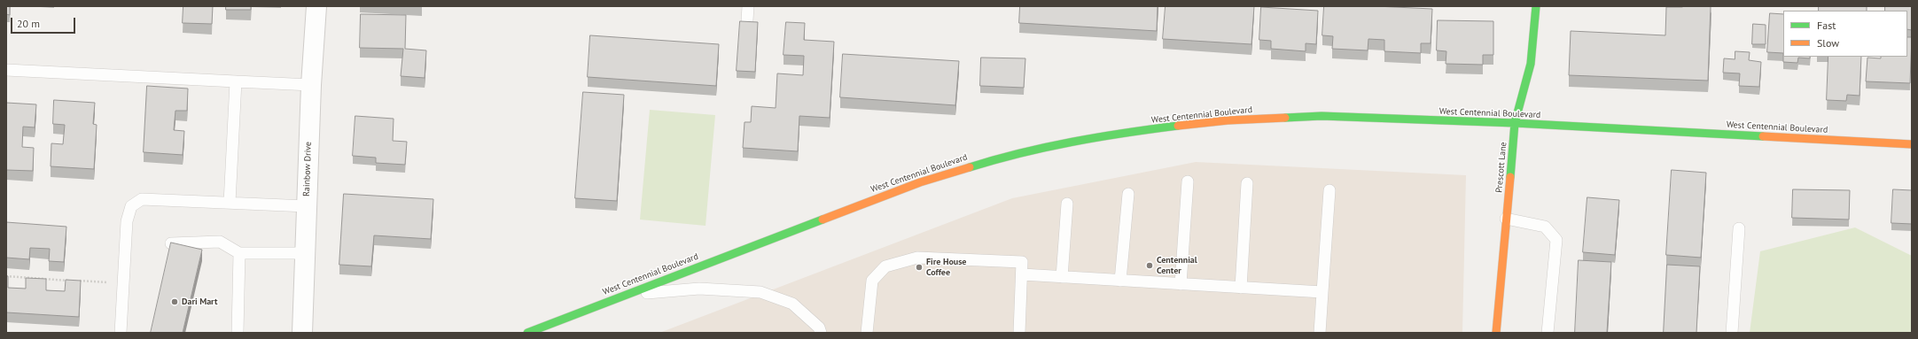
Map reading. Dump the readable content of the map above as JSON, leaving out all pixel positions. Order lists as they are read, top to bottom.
{
  "streets": {
    "main road": ["West Centennial Boulevard", "Prescott Lane"],
    "street": ["Rainbow Drive"]
  },
  "crossings": [
    ["West Centennial Boulevard", "Prescott Lane"]
  ],
  "places": ["Centennial Center", "Fire House Coffee", "Dari Mart"],
  "legend": ["Fast", "Slow"],
  "scale_bar": "20 m"
}
